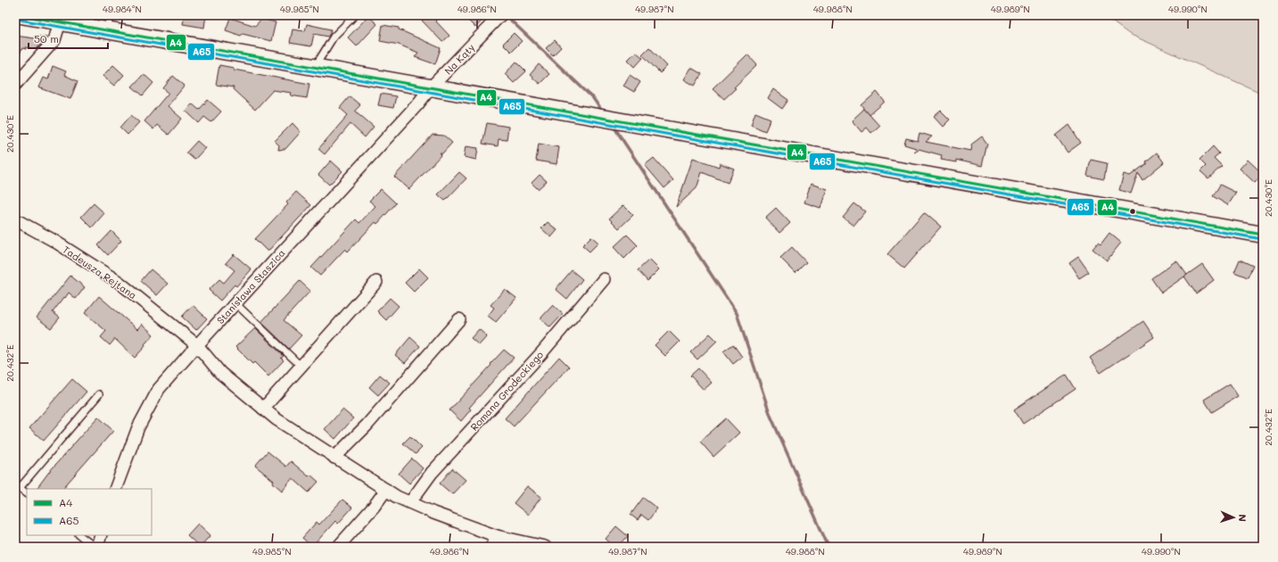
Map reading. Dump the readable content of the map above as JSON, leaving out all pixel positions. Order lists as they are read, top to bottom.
{
  "streets": {
    "street": [
      "Na Kąty",
      "Tadeusza Rejtana",
      "Stanisława Staszica",
      "Romana Grodeckiego"
    ]
  },
  "crossings": [
    ["Na Kąty", "Stanisława Staszica"],
    ["Tadeusza Rejtana", "Stanisława Staszica"]
  ],
  "lines": ["transit line A4", "transit line A65"],
  "legend": ["A4", "A65"],
  "scale_bar": "50 m",
  "north": "right",
  "coordinates": [
    "49.984°N",
    "49.985°N",
    "49.986°N",
    "49.987°N",
    "49.988°N",
    "49.989°N",
    "49.990°N",
    "20.430°E",
    "20.432°E"
  ]
}
